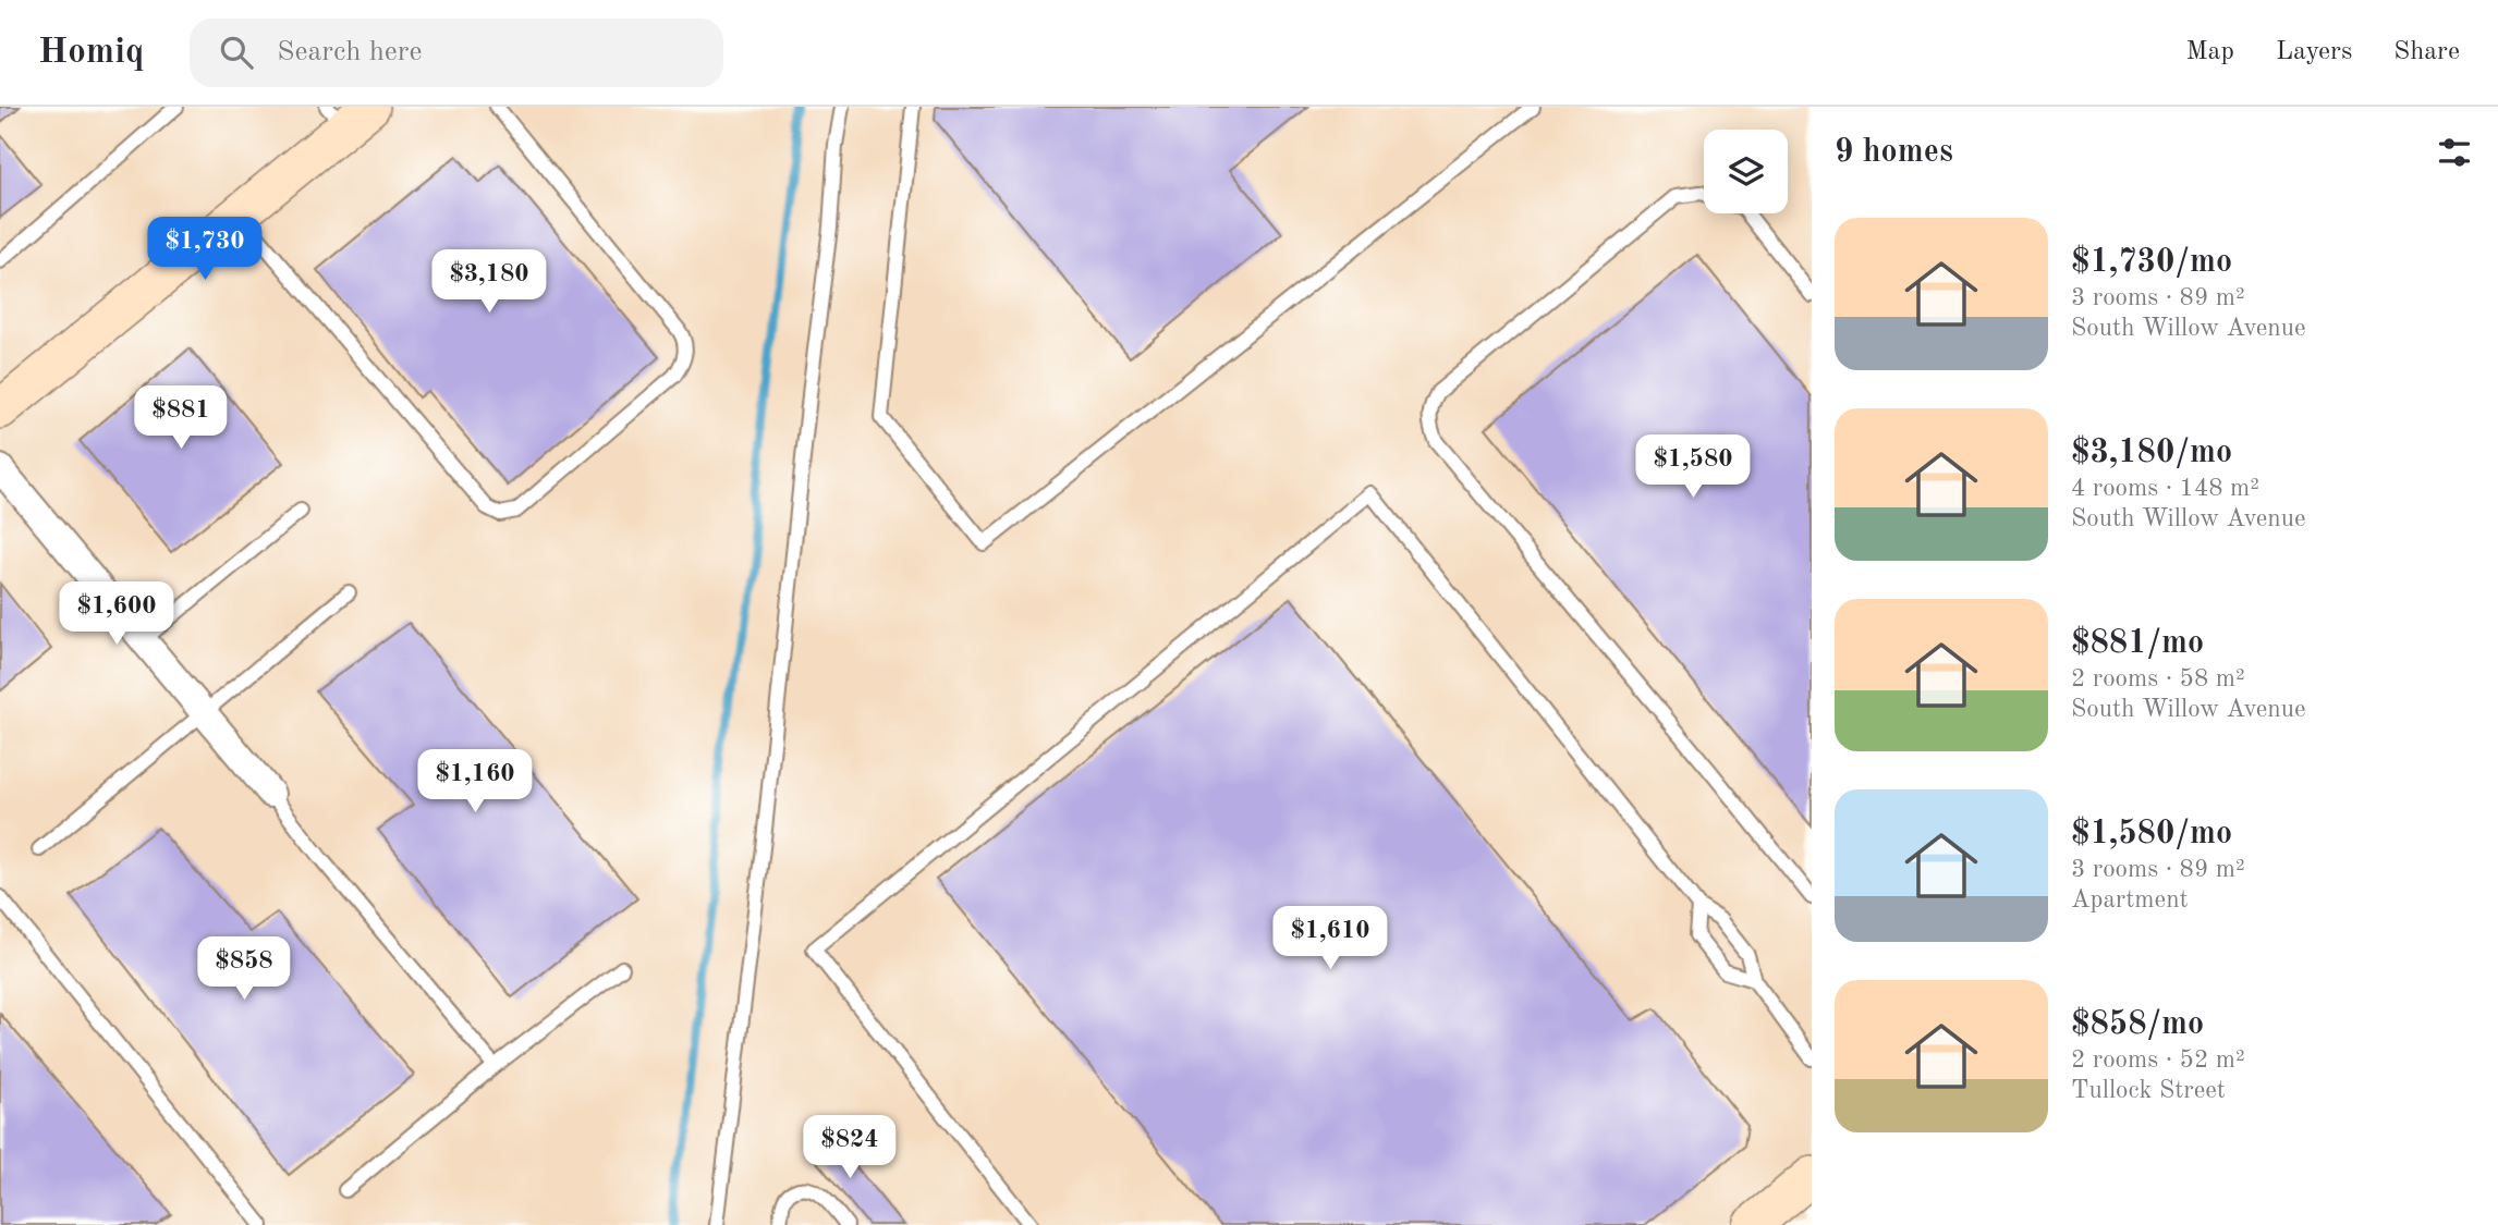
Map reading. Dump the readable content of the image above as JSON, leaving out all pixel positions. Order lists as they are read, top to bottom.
{
  "page": {
    "header": "Homiq",
    "search": "Search here",
    "nav": ["Map", "Layers", "Share"],
    "heading": "9 homes",
    "list": [
      {
        "name": "$1,730/mo",
        "note": "3 rooms · 89 m² · South Willow Avenue"
      },
      {
        "name": "$3,180/mo",
        "note": "4 rooms · 148 m² · South Willow Avenue"
      },
      {
        "name": "$881/mo",
        "note": "2 rooms · 58 m² · South Willow Avenue"
      },
      {
        "name": "$1,580/mo",
        "note": "3 rooms · 89 m² · Apartment"
      },
      {
        "name": "$858/mo",
        "note": "2 rooms · 52 m² · Tullock Street"
      }
    ],
    "price": [
      "$1,730",
      "$3,180",
      "$881",
      "$1,580",
      "$1,600",
      "$1,160",
      "$1,610",
      "$858",
      "$824"
    ]
  }
}
